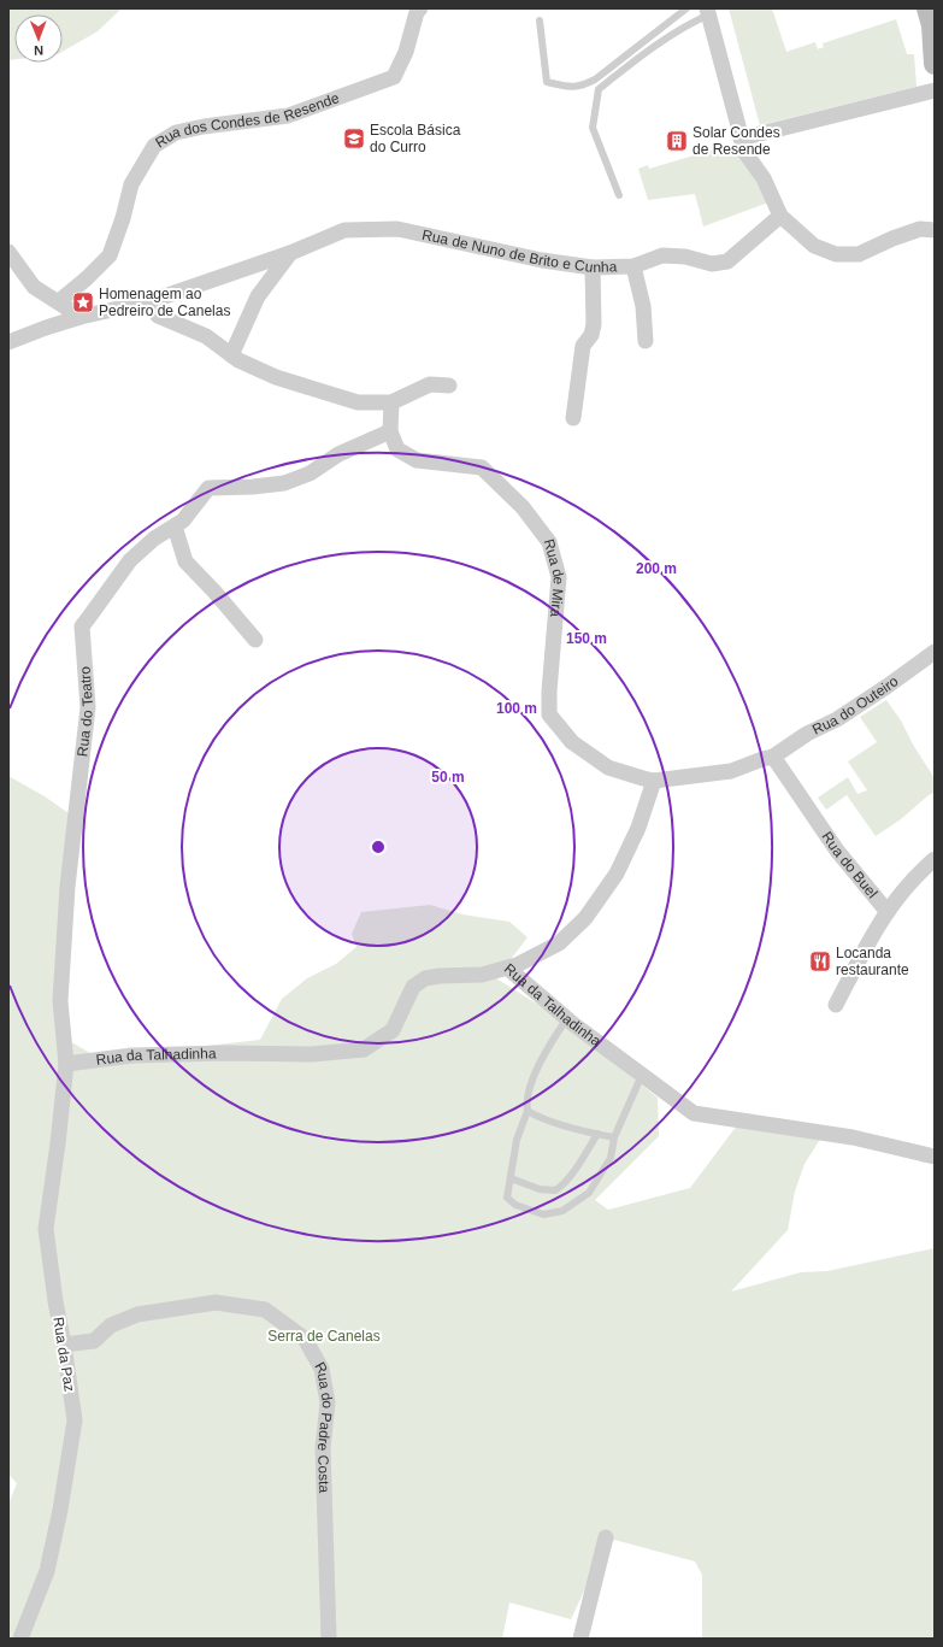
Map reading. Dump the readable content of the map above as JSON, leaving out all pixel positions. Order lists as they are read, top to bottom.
{
  "streets": {
    "street": [
      "Rua dos Condes de Resende",
      "Rua de Nuno de Brito e Cunha",
      "Rua de Mira",
      "Rua do Outeiro",
      "Rua do Teatro",
      "Rua do Buel",
      "Rua da Talhadinha",
      "Rua da Paz",
      "Rua do Padre Costa"
    ]
  },
  "crossings": [
    ["Rua de Mira", "Rua do Outeiro"],
    ["Rua de Mira", "Rua do Teatro"],
    ["Rua de Mira", "Rua do Buel"],
    ["Rua do Outeiro", "Rua do Buel"],
    ["Rua do Teatro", "Rua da Talhadinha"],
    ["Rua do Teatro", "Rua da Paz"],
    ["Rua da Talhadinha", "Rua da Paz"],
    ["Rua da Paz", "Rua do Padre Costa"]
  ],
  "parks": ["Serra de Canelas"],
  "places": {
    "school or university": ["Escola Básica do Curro"],
    "building": ["Solar Condes de Resende"],
    "place": ["Homenagem ao Pedreiro de Canelas"],
    "restaurant": ["Locanda restaurante"]
  },
  "north": "bottom",
  "rings": [
    "200 m",
    "150 m",
    "100 m",
    "50 m"
  ]
}
